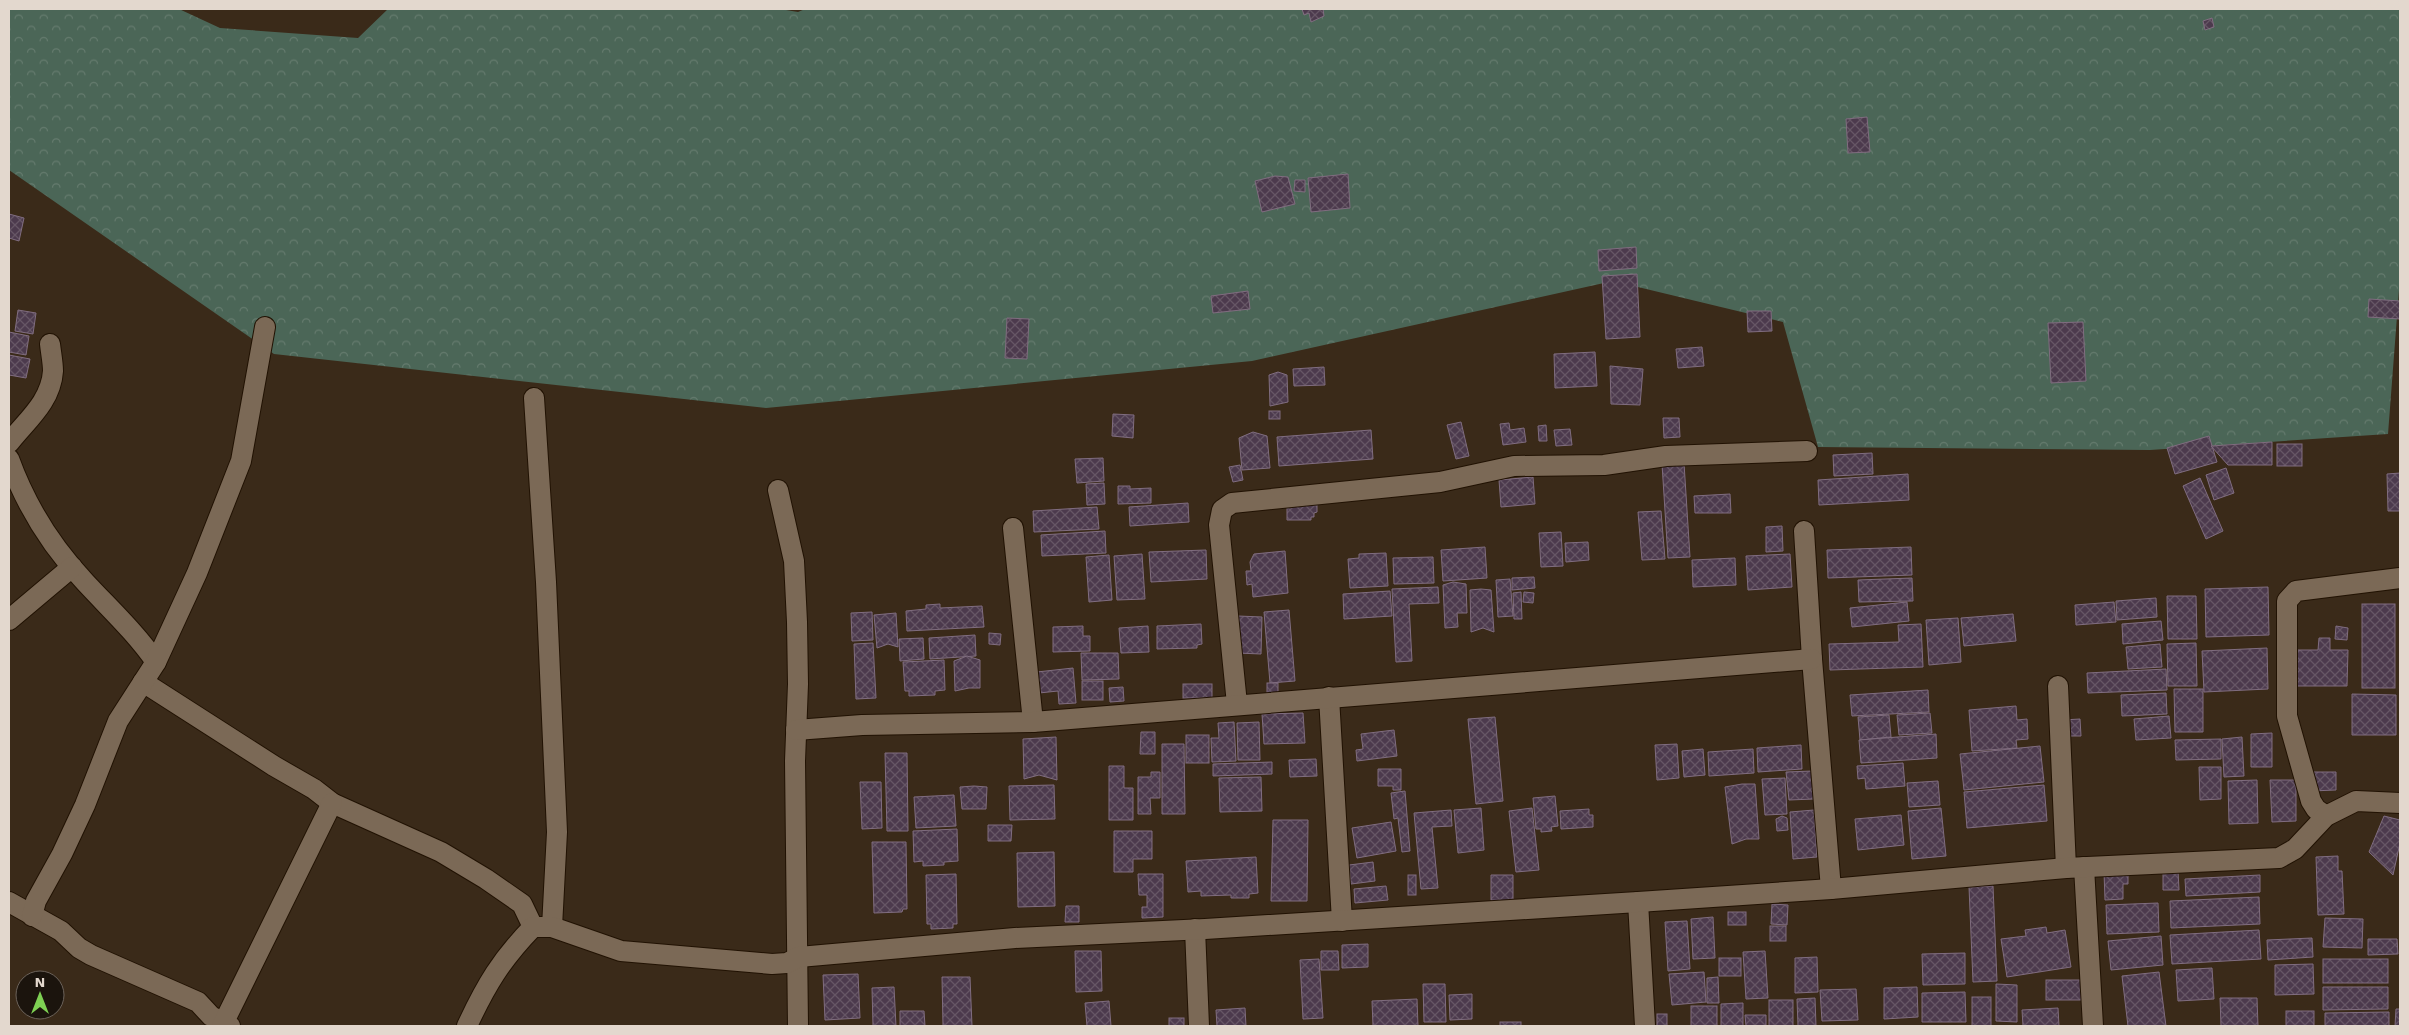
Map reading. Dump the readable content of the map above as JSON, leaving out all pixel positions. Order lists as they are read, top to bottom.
{
  "north": "top"
}
